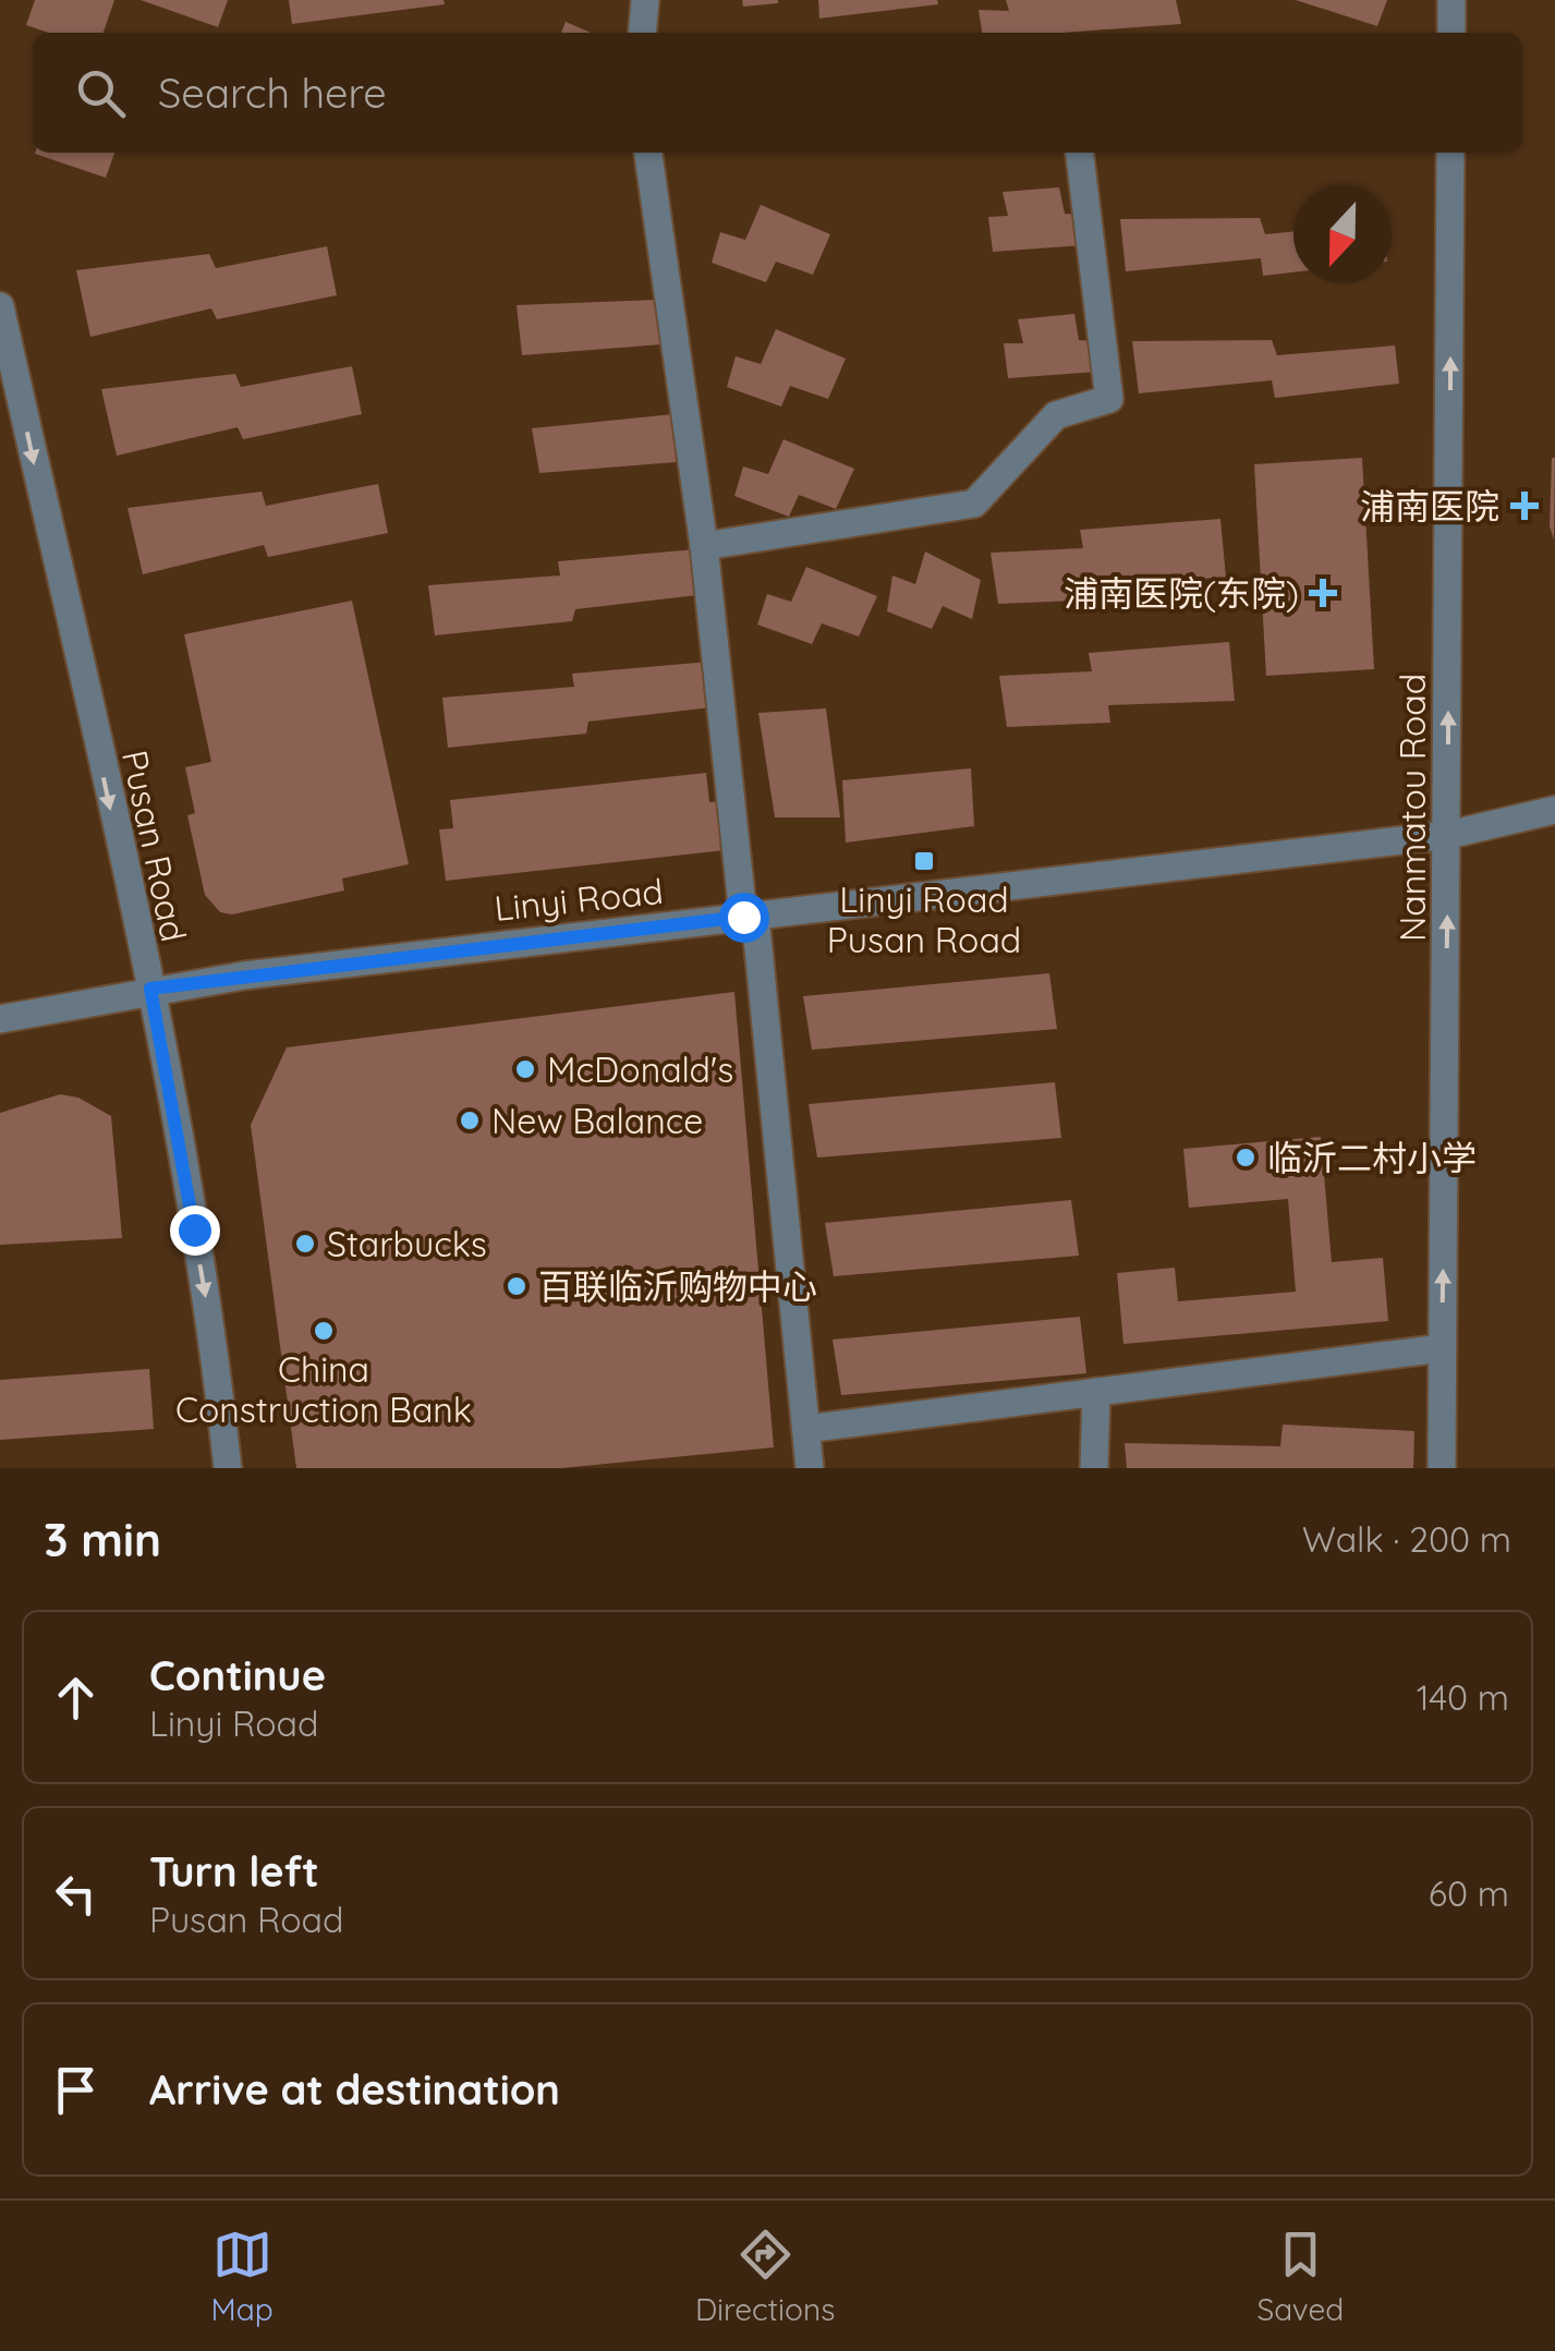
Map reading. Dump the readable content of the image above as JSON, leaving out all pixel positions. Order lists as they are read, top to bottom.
{
  "streets": {
    "street": ["Nanmatou Road", "Pusan Road", "Linyi Road"]
  },
  "crossings": [
    ["Nanmatou Road", "Linyi Road"],
    ["Pusan Road", "Linyi Road"]
  ],
  "one_way": ["Nanmatou Road", "Pusan Road"],
  "places": {
    "health": ["浦南医院", "浦南医院(东院)"],
    "transit": ["Linyi Road Pusan Road"],
    "other": [
      "McDonald's",
      "New Balance",
      "临沂二村小学",
      "Starbucks",
      "百联临沂购物中心",
      "China Construction Bank"
    ]
  },
  "north": "bottom",
  "page": {
    "search": "Search here",
    "heading": ["3 min", "Walk · 200 m"],
    "list": [
      ["Continue", "Linyi Road", "140 m"],
      ["Turn left", "Pusan Road", "60 m"],
      "Arrive at destination"
    ],
    "nav": ["Map", "Directions", "Saved"]
  }
}
